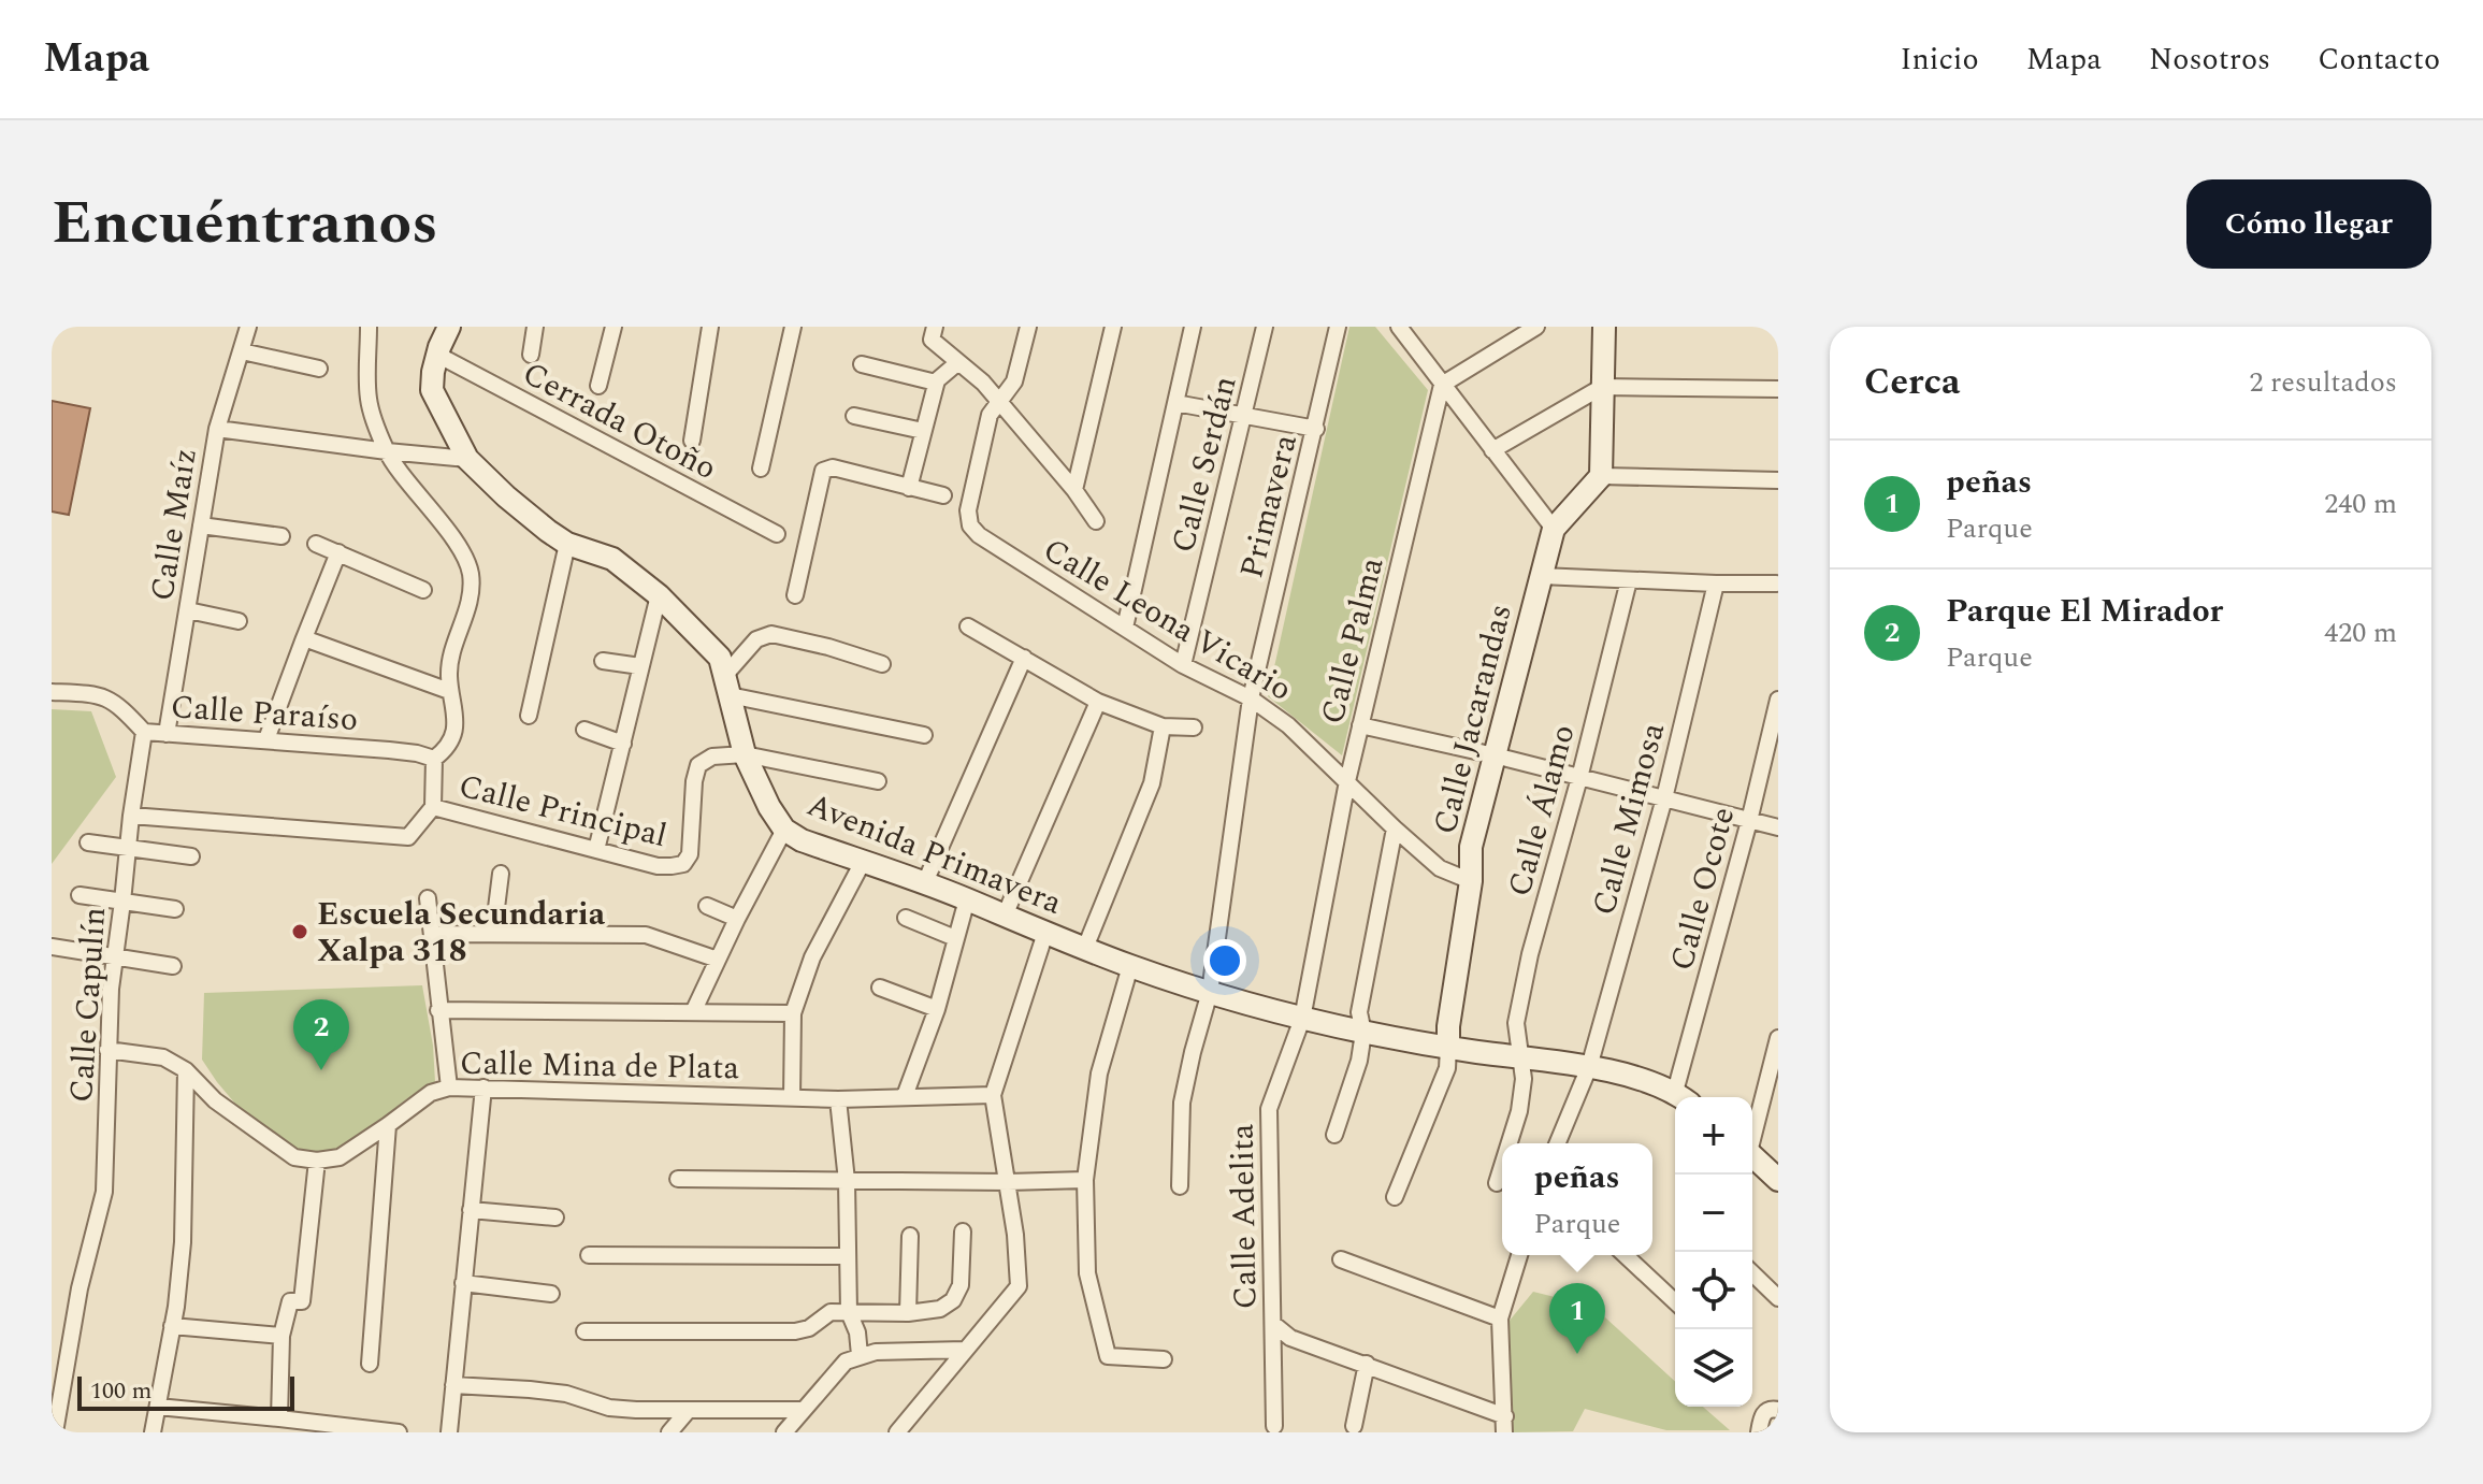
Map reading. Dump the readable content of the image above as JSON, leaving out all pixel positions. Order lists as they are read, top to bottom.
{
  "streets": {
    "street": [
      "Cerrada Otoño",
      "Calle Serdán",
      "Primavera",
      "Calle Maíz",
      "Calle Leona Vicario",
      "Calle Palma",
      "Calle Paraíso",
      "Calle Jacarandas",
      "Calle Principal",
      "Calle Álamo",
      "Calle Mimosa",
      "Avenida Primavera",
      "Calle Ocote",
      "Calle Capulín",
      "Calle Mina de Plata",
      "Calle Adelita"
    ]
  },
  "crossings": [
    ["Cerrada Otoño", "Avenida Primavera"],
    ["Calle Serdán", "Calle Leona Vicario"],
    ["Primavera", "Calle Leona Vicario"],
    ["Primavera", "Avenida Primavera"],
    ["Calle Maíz", "Calle Paraíso"],
    ["Calle Leona Vicario", "Calle Palma"],
    ["Calle Leona Vicario", "Calle Jacarandas"],
    ["Calle Palma", "Avenida Primavera"],
    ["Calle Palma", "Calle Adelita"],
    ["Calle Paraíso", "Calle Capulín"],
    ["Calle Jacarandas", "Avenida Primavera"],
    ["Calle Principal", "Avenida Primavera"],
    ["Calle Álamo", "Avenida Primavera"],
    ["Calle Mimosa", "Avenida Primavera"],
    ["Avenida Primavera", "Calle Adelita"]
  ],
  "places": ["Escuela Secundaria Xalpa 318"],
  "scale_bar": "100 m",
  "page": {
    "header": "Mapa",
    "nav": [
      "Inicio",
      "Mapa",
      "Nosotros",
      "Contacto"
    ],
    "title": "Encuéntranos",
    "buttons": "Cómo llegar",
    "heading": ["Cerca", "2 resultados"],
    "list": [
      {
        "mark": "1",
        "name": "peñas",
        "note": "Parque",
        "value": "240 m"
      },
      {
        "mark": "2",
        "name": "Parque El Mirador",
        "note": "Parque",
        "value": "420 m"
      }
    ],
    "pins": ["2", "1"],
    "map_buttons": ["+", "−"],
    "popup": ["peñas", "Parque"],
    "scale": "100 m"
  }
}
